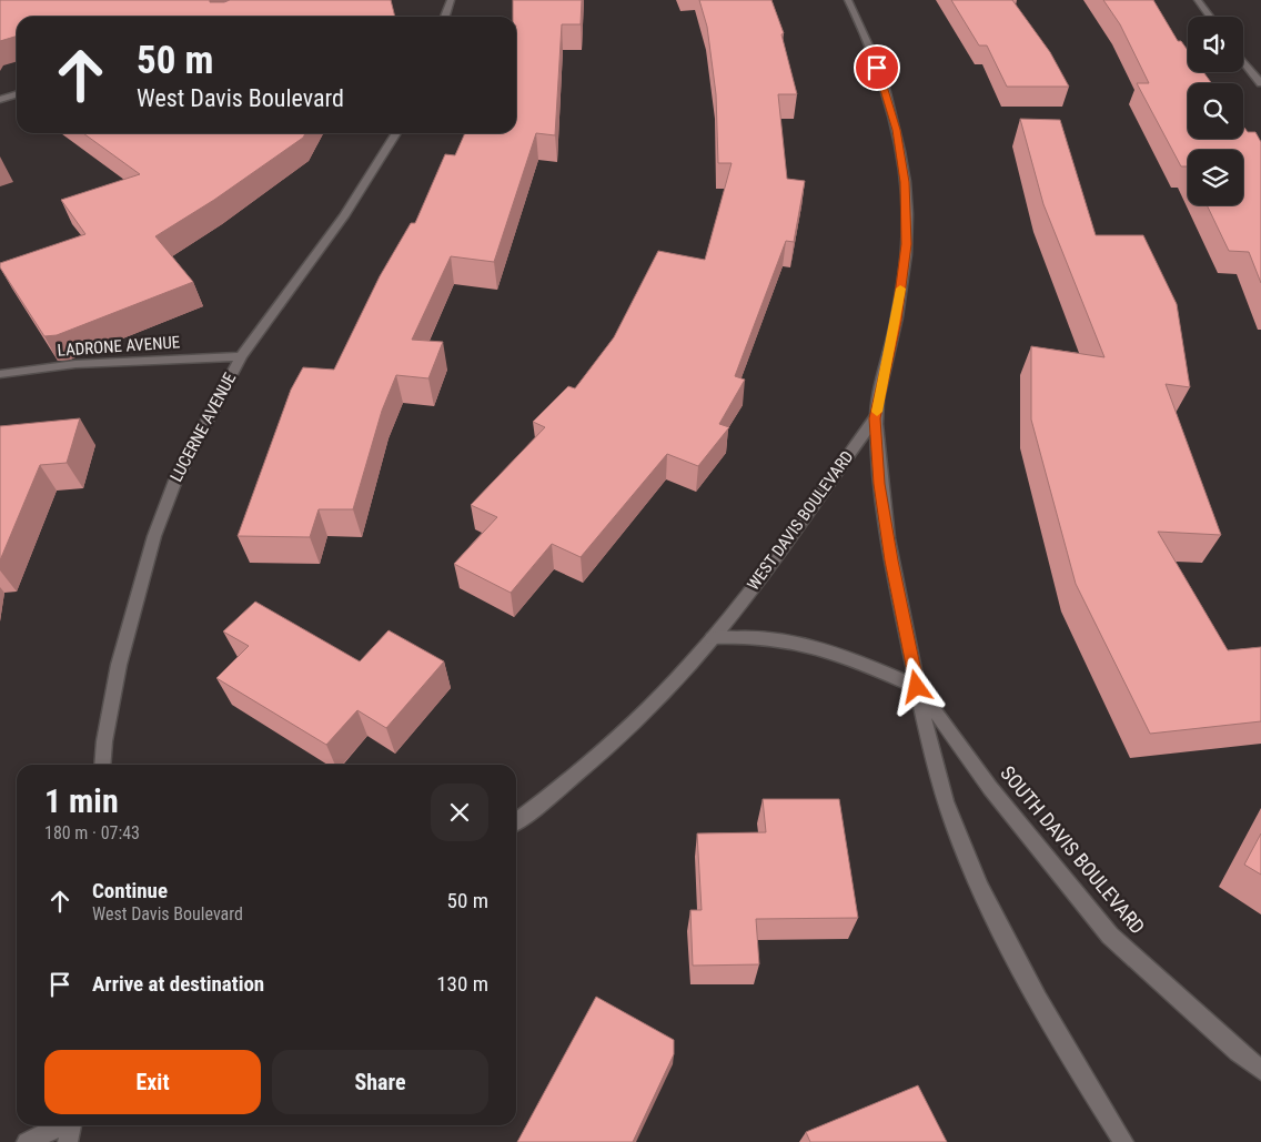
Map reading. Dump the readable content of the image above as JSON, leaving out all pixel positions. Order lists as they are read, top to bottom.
{
  "streets": {
    "street": [
      "LADRONE AVENUE",
      "LUCERNE AVENUE",
      "WEST DAVIS BOULEVARD",
      "SOUTH DAVIS BOULEVARD"
    ]
  },
  "crossings": [
    ["LADRONE AVENUE", "LUCERNE AVENUE"],
    ["WEST DAVIS BOULEVARD", "SOUTH DAVIS BOULEVARD"]
  ],
  "page": {
    "turn": ["50 m", "West Davis Boulevard"],
    "heading": ["1 min", "180 m · 07:43"],
    "list": [
      {
        "name": "Continue",
        "note": "West Davis Boulevard",
        "value": "50 m"
      },
      {
        "name": "Arrive at destination",
        "value": "130 m"
      }
    ],
    "buttons": ["Exit", "Share"]
  }
}
